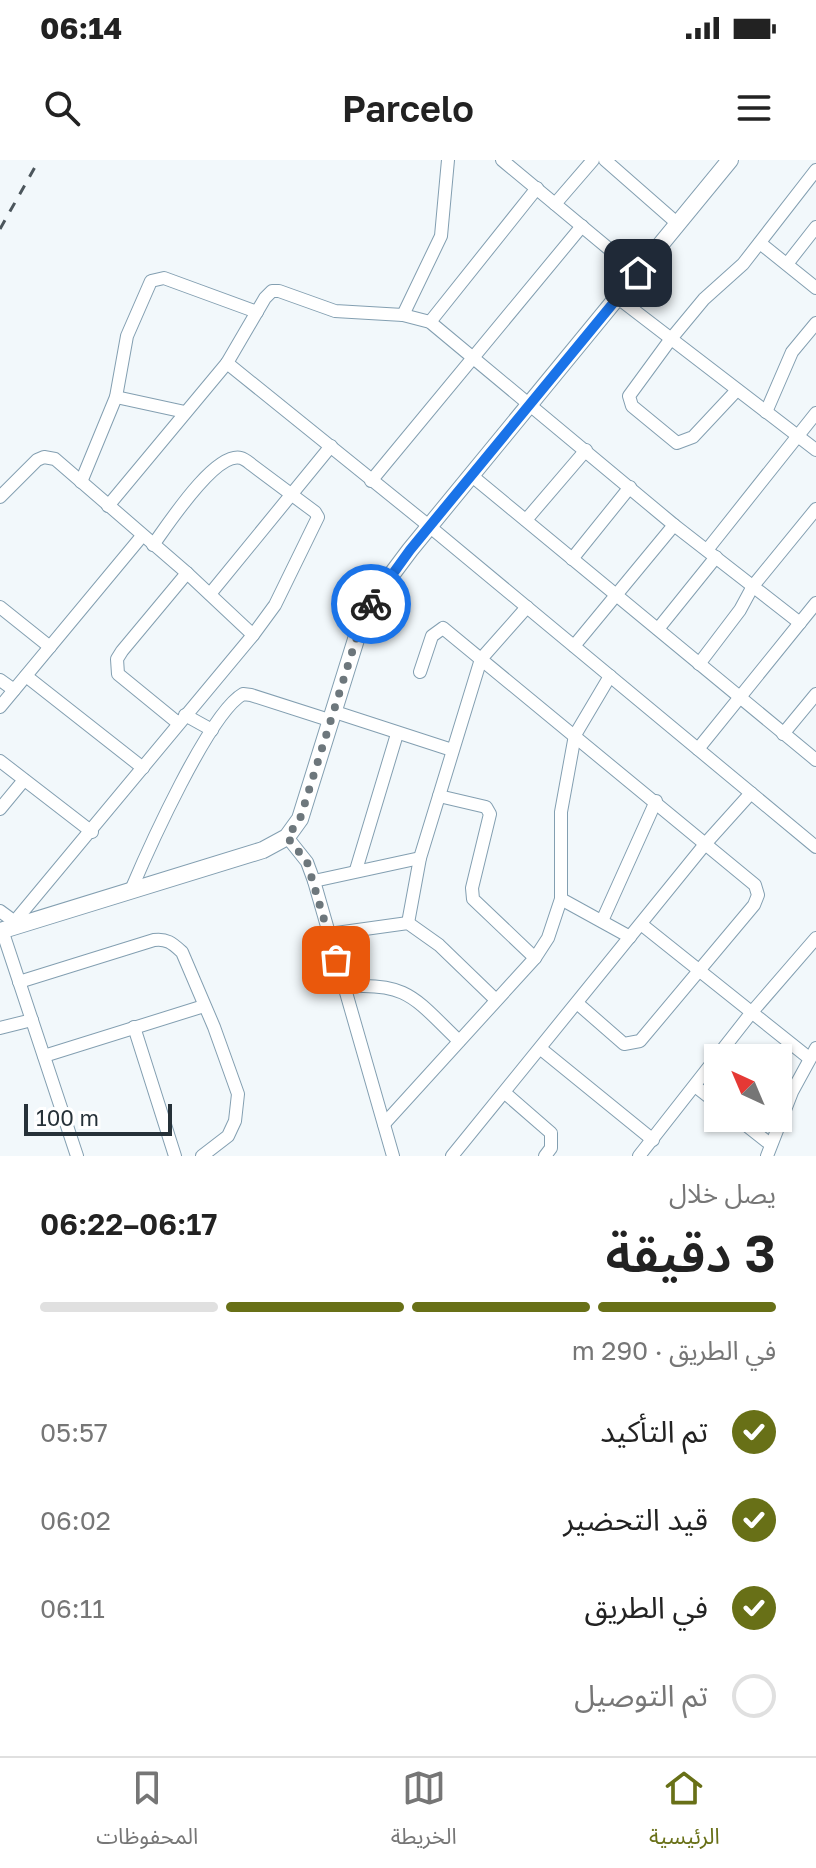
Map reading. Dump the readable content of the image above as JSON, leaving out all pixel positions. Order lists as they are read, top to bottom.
{
  "scale_bar": "100 m",
  "north": "top left",
  "page": {
    "status": "06:14",
    "header": "Parcelo",
    "scale": "100 m",
    "heading": ["3 دقيقة", "يصل خلال", "06:17–06:22"],
    "bar": "في الطريق · 290 m",
    "list": [
      ["تم التأكيد", "05:57"],
      ["قيد التحضير", "06:02"],
      ["في الطريق", "06:11"],
      "تم التوصيل"
    ],
    "tabs": ["الرئيسية", "الخريطة", "المحفوظات"]
  }
}
